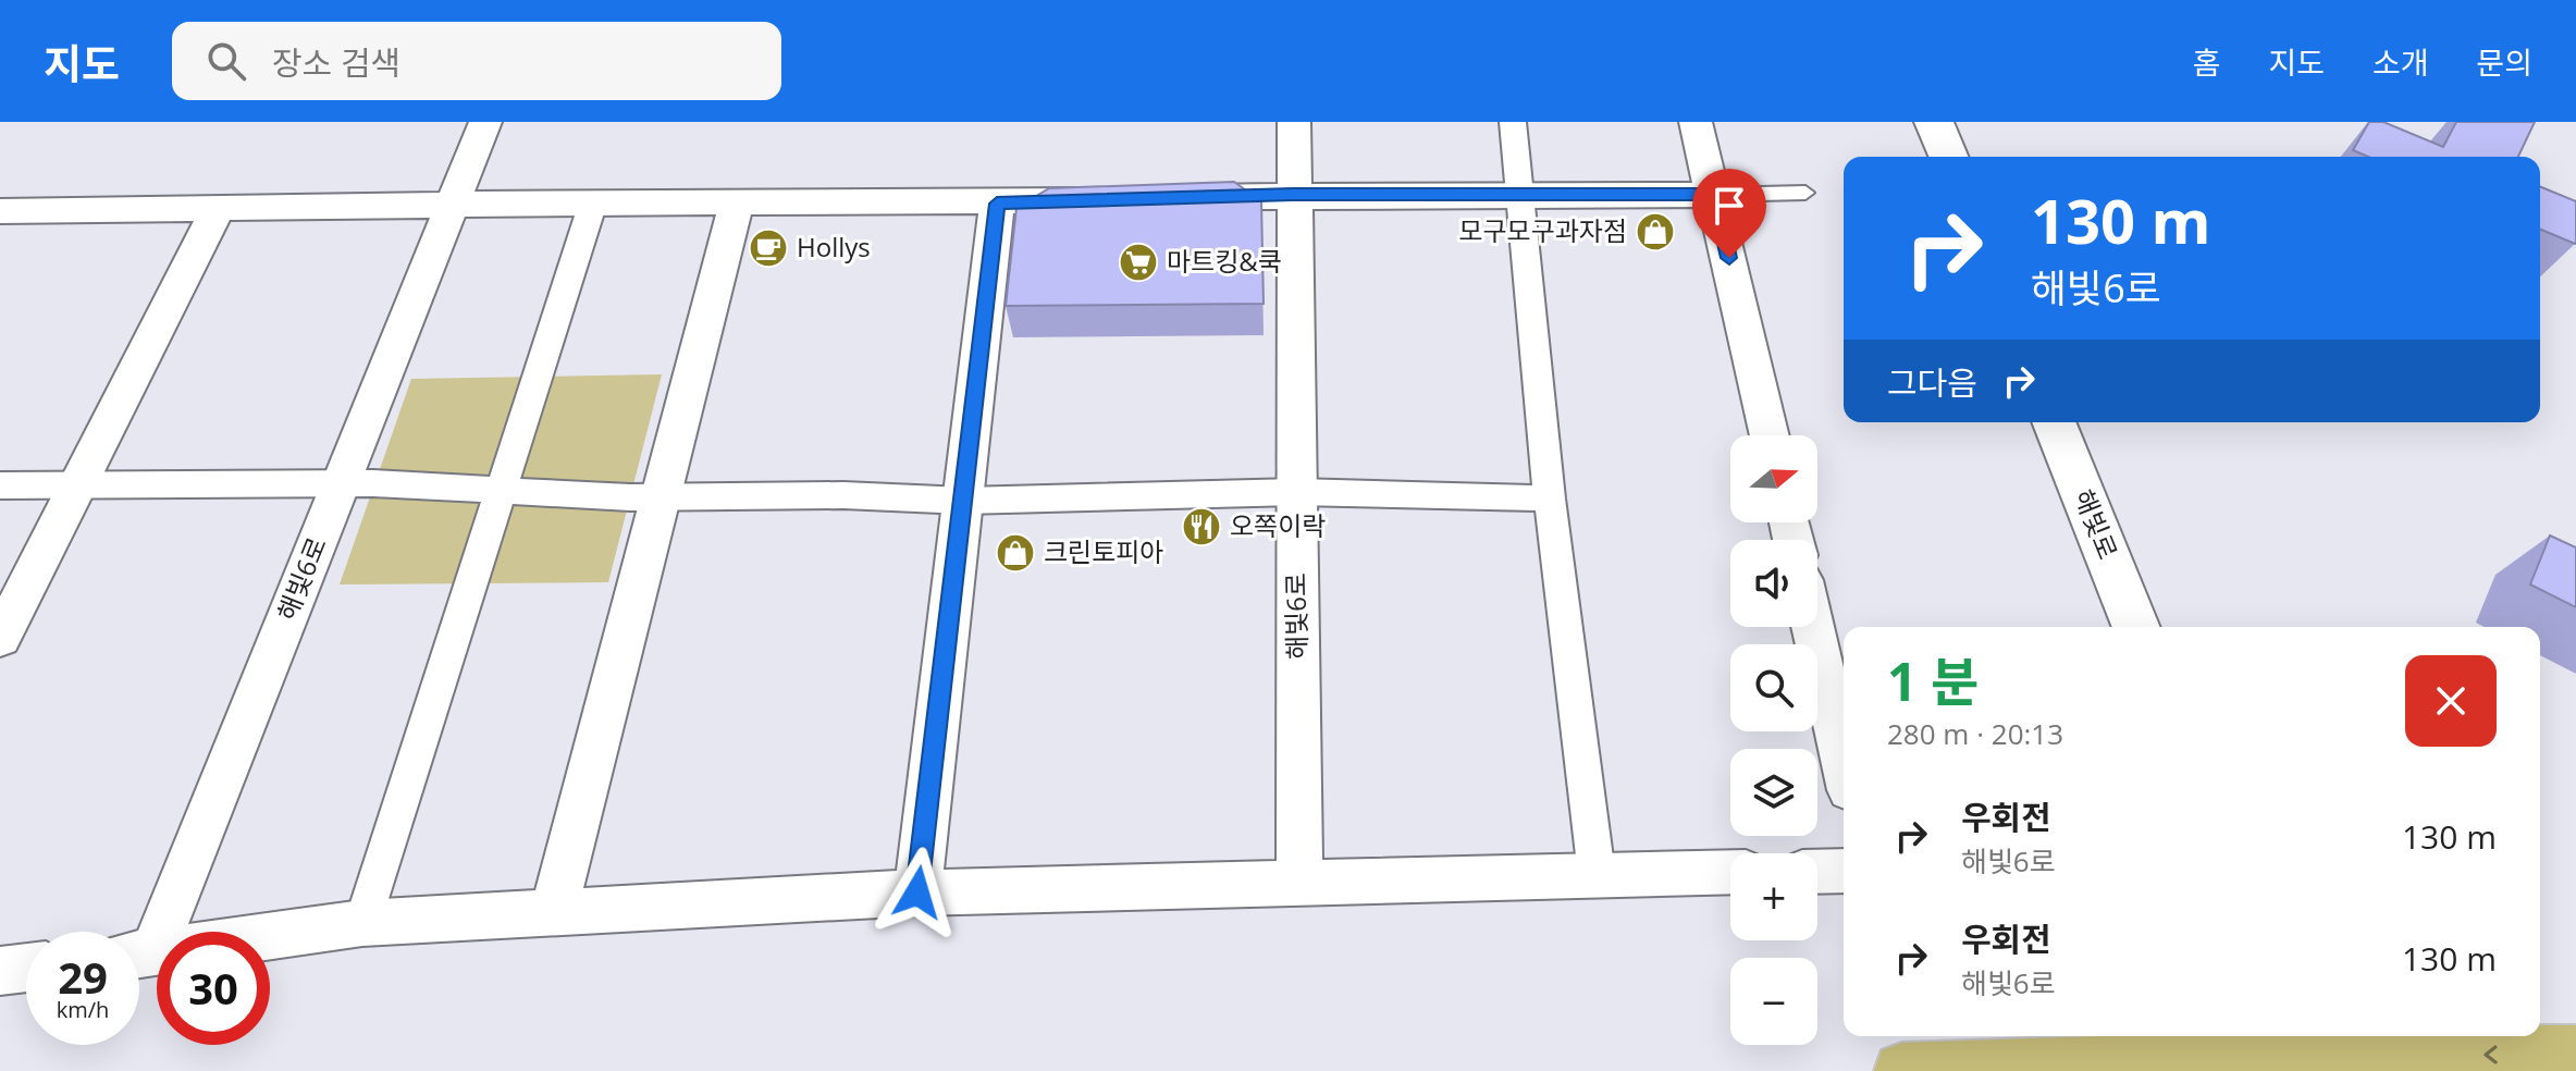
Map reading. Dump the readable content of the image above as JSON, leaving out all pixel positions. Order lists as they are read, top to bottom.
{
  "streets": {
    "street": ["해빛로", "해빛6로"]
  },
  "places": {
    "shop": ["모구모구과자점", "크린토피아"],
    "cafe": ["Hollys"],
    "supermarket": ["마트킹&쿡"],
    "restaurant": ["오쪽이락"]
  },
  "north": "right",
  "page": {
    "header": "지도",
    "search": "장소 검색",
    "nav": [
      "홈",
      "지도",
      "소개",
      "문의"
    ],
    "turn": ["130 m", "해빛6로"],
    "then": "그다음",
    "map_buttons": ["+", "−"],
    "heading": ["1 분", "280 m · 20:13"],
    "list": [
      {
        "name": "우회전",
        "note": "해빛6로",
        "value": "130 m"
      },
      {
        "name": "우회전",
        "note": "해빛6로",
        "value": "130 m"
      }
    ],
    "speed": "29 km/h",
    "limit": "30"
  }
}
